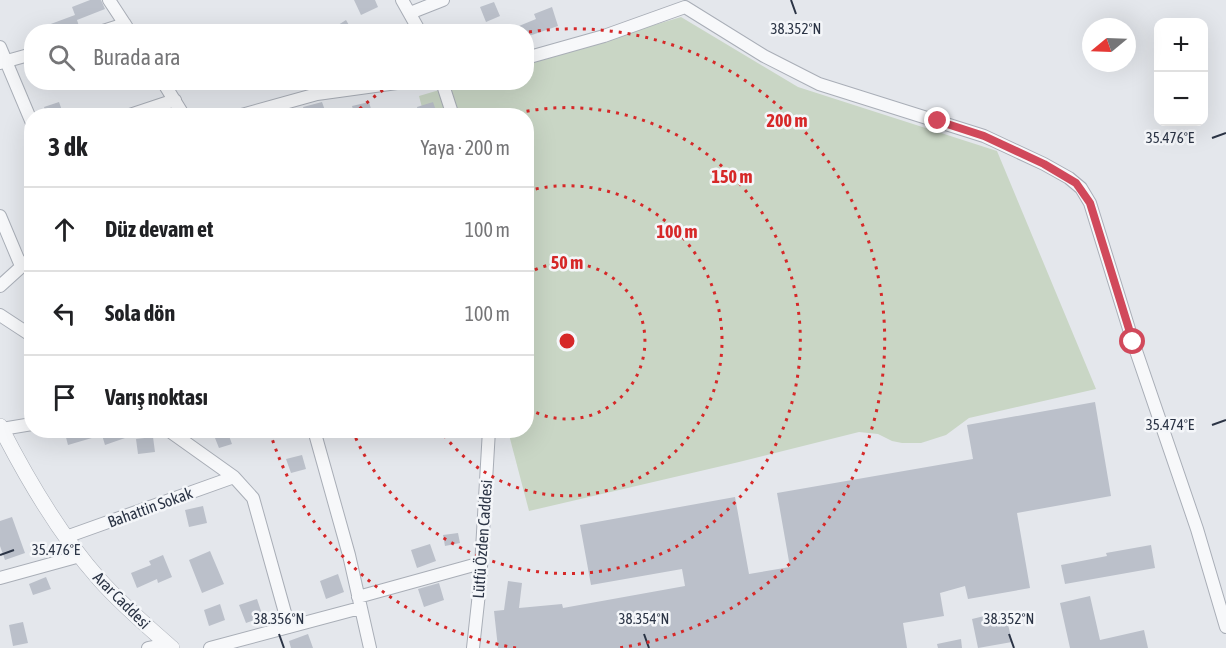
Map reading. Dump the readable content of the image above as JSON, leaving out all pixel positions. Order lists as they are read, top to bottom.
{
  "streets": {
    "street": ["Bahattin Sokak", "Lütfü Özden Caddesi", "Arar Caddesi"]
  },
  "crossings": [
    ["Bahattin Sokak", "Arar Caddesi"]
  ],
  "north": "left",
  "page": {
    "map_buttons": ["+", "−"],
    "search": "Burada ara",
    "heading": ["3 dk", "Yaya · 200 m"],
    "list": [
      ["Düz devam et", "100 m"],
      ["Sola dön", "100 m"],
      "Varış noktası"
    ]
  },
  "coordinates": [
    "38.352°N",
    "35.476°E",
    "35.474°E",
    "38.356°N",
    "38.354°N"
  ],
  "rings": [
    "200 m",
    "150 m",
    "100 m",
    "50 m"
  ]
}
